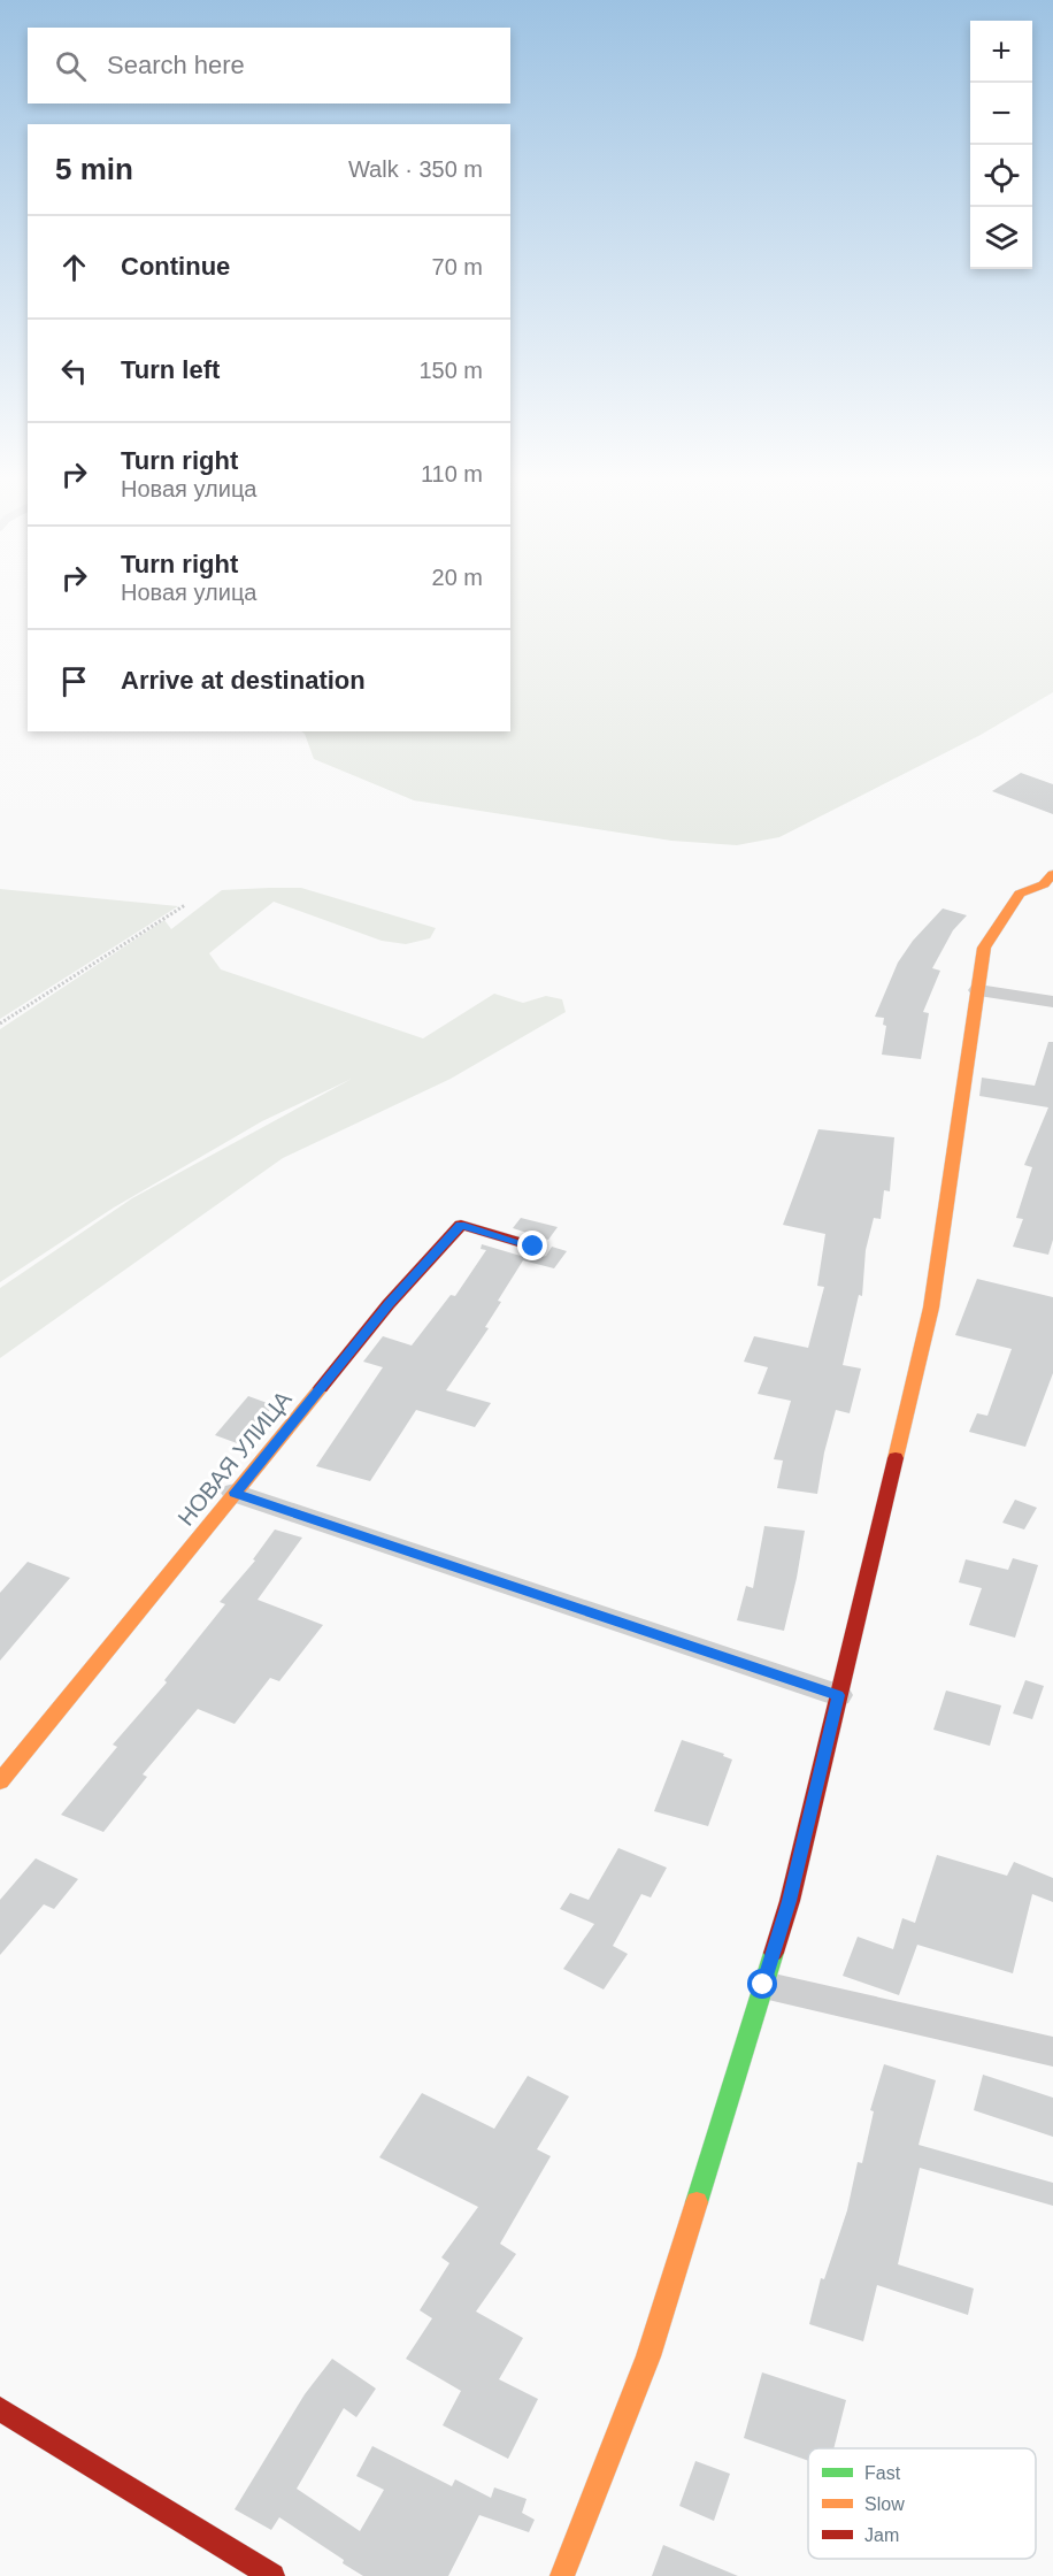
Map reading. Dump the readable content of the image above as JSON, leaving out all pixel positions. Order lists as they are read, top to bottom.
{
  "streets": {
    "street": ["НОВАЯ УЛИЦА"]
  },
  "legend": ["Fast", "Slow", "Jam"],
  "page": {
    "map_buttons": ["+", "−"],
    "search": "Search here",
    "heading": ["5 min", "Walk · 350 m"],
    "list": [
      ["Continue", "70 m"],
      ["Turn left", "150 m"],
      ["Turn right", "Новая улица", "110 m"],
      ["Turn right", "Новая улица", "20 m"],
      "Arrive at destination"
    ]
  }
}
